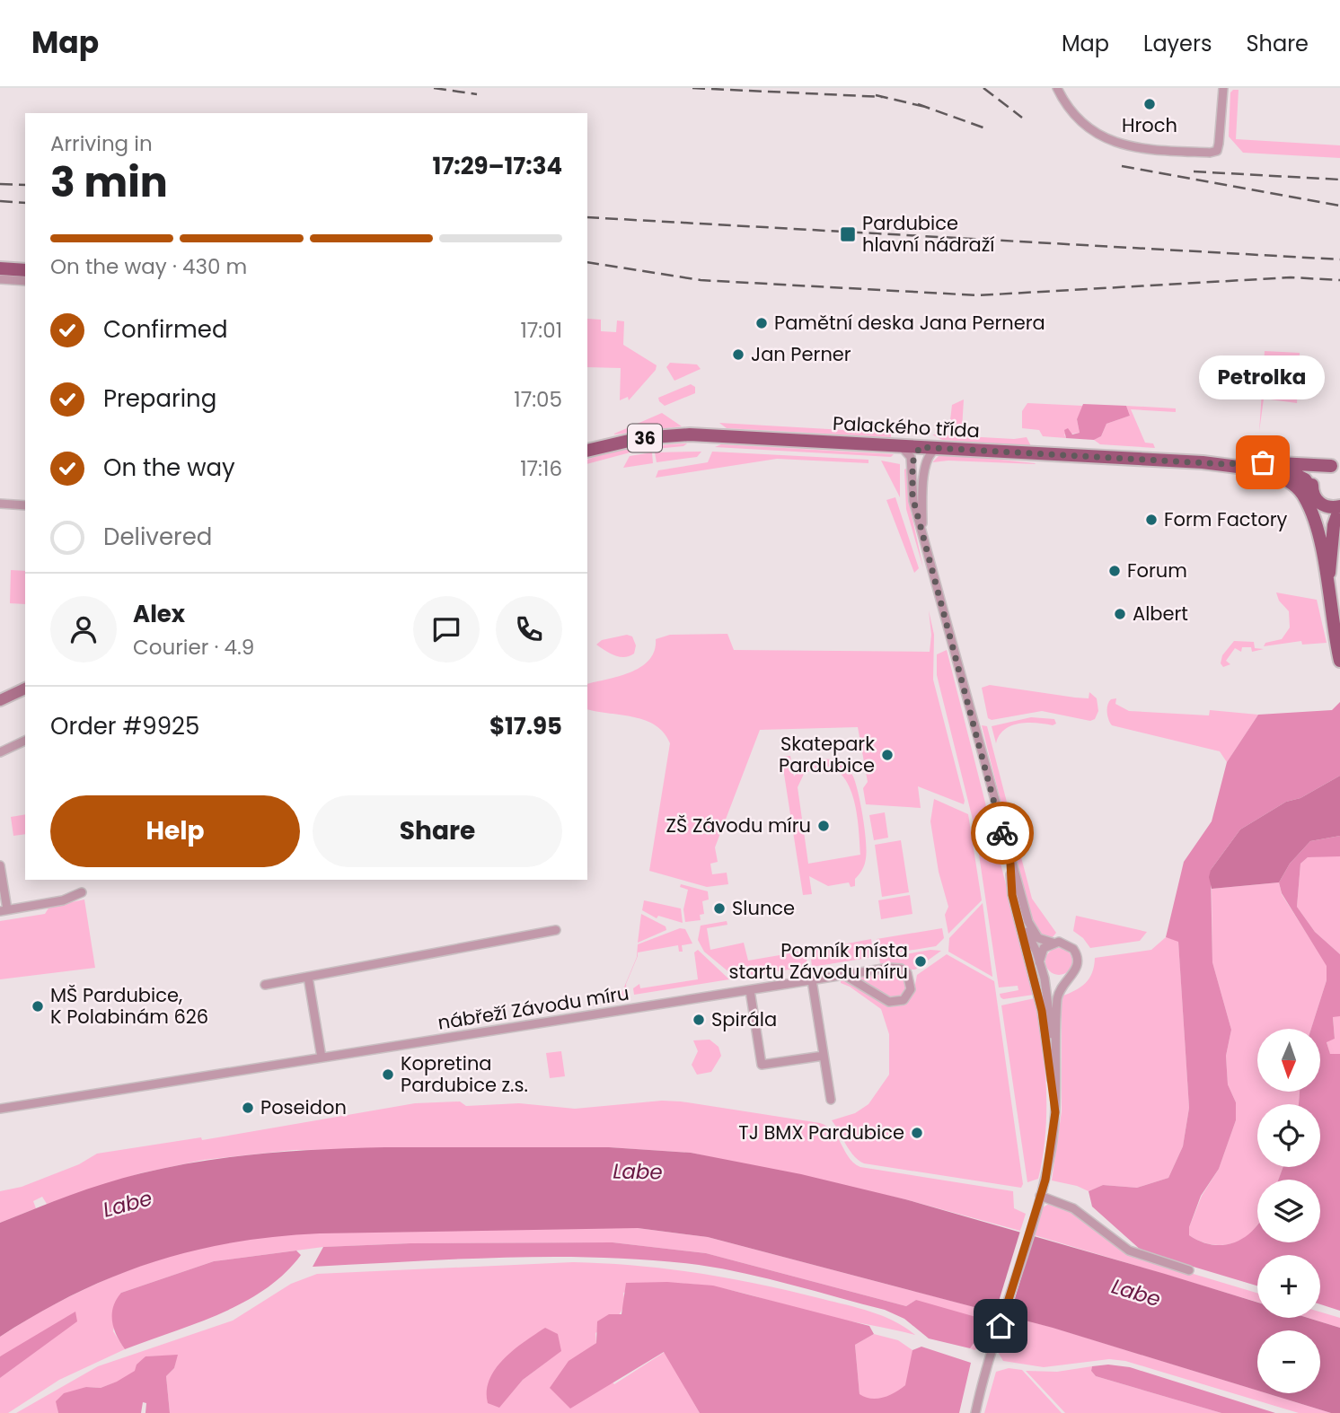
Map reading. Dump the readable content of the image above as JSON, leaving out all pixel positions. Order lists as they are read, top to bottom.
{
  "streets": {
    "main road": ["Palackého třída", "36"],
    "street": ["nábřeží Závodu míru"]
  },
  "water": ["Labe"],
  "places": {
    "other": [
      "Hroch",
      "Pamětní deska Jana Pernera",
      "Jan Perner",
      "Petrolka",
      "Form Factory",
      "Forum",
      "Albert",
      "Skatepark Pardubice",
      "ZŠ Závodu míru",
      "Slunce",
      "Pomník místa startu Závodu míru",
      "MŠ Pardubice, K Polabinám 626",
      "Spirála",
      "Kopretina Pardubice z.s.",
      "Poseidon",
      "TJ BMX Pardubice"
    ],
    "transit": ["Pardubice hlavní nádraží"]
  },
  "north": "bottom",
  "page": {
    "header": "Map",
    "nav": ["Map", "Layers", "Share"],
    "heading": ["3 min", "Arriving in", "17:29–17:34"],
    "panel": [
      "Alex",
      "Courier · 4.9",
      "Order #9925",
      "$17.95"
    ],
    "bar": "On the way · 430 m",
    "list": [
      ["Confirmed", "17:01"],
      ["Preparing", "17:05"],
      ["On the way", "17:16"],
      "Delivered"
    ],
    "bubble": "Petrolka",
    "buttons": ["Help", "Share"],
    "map_buttons": ["+", "−"]
  }
}
